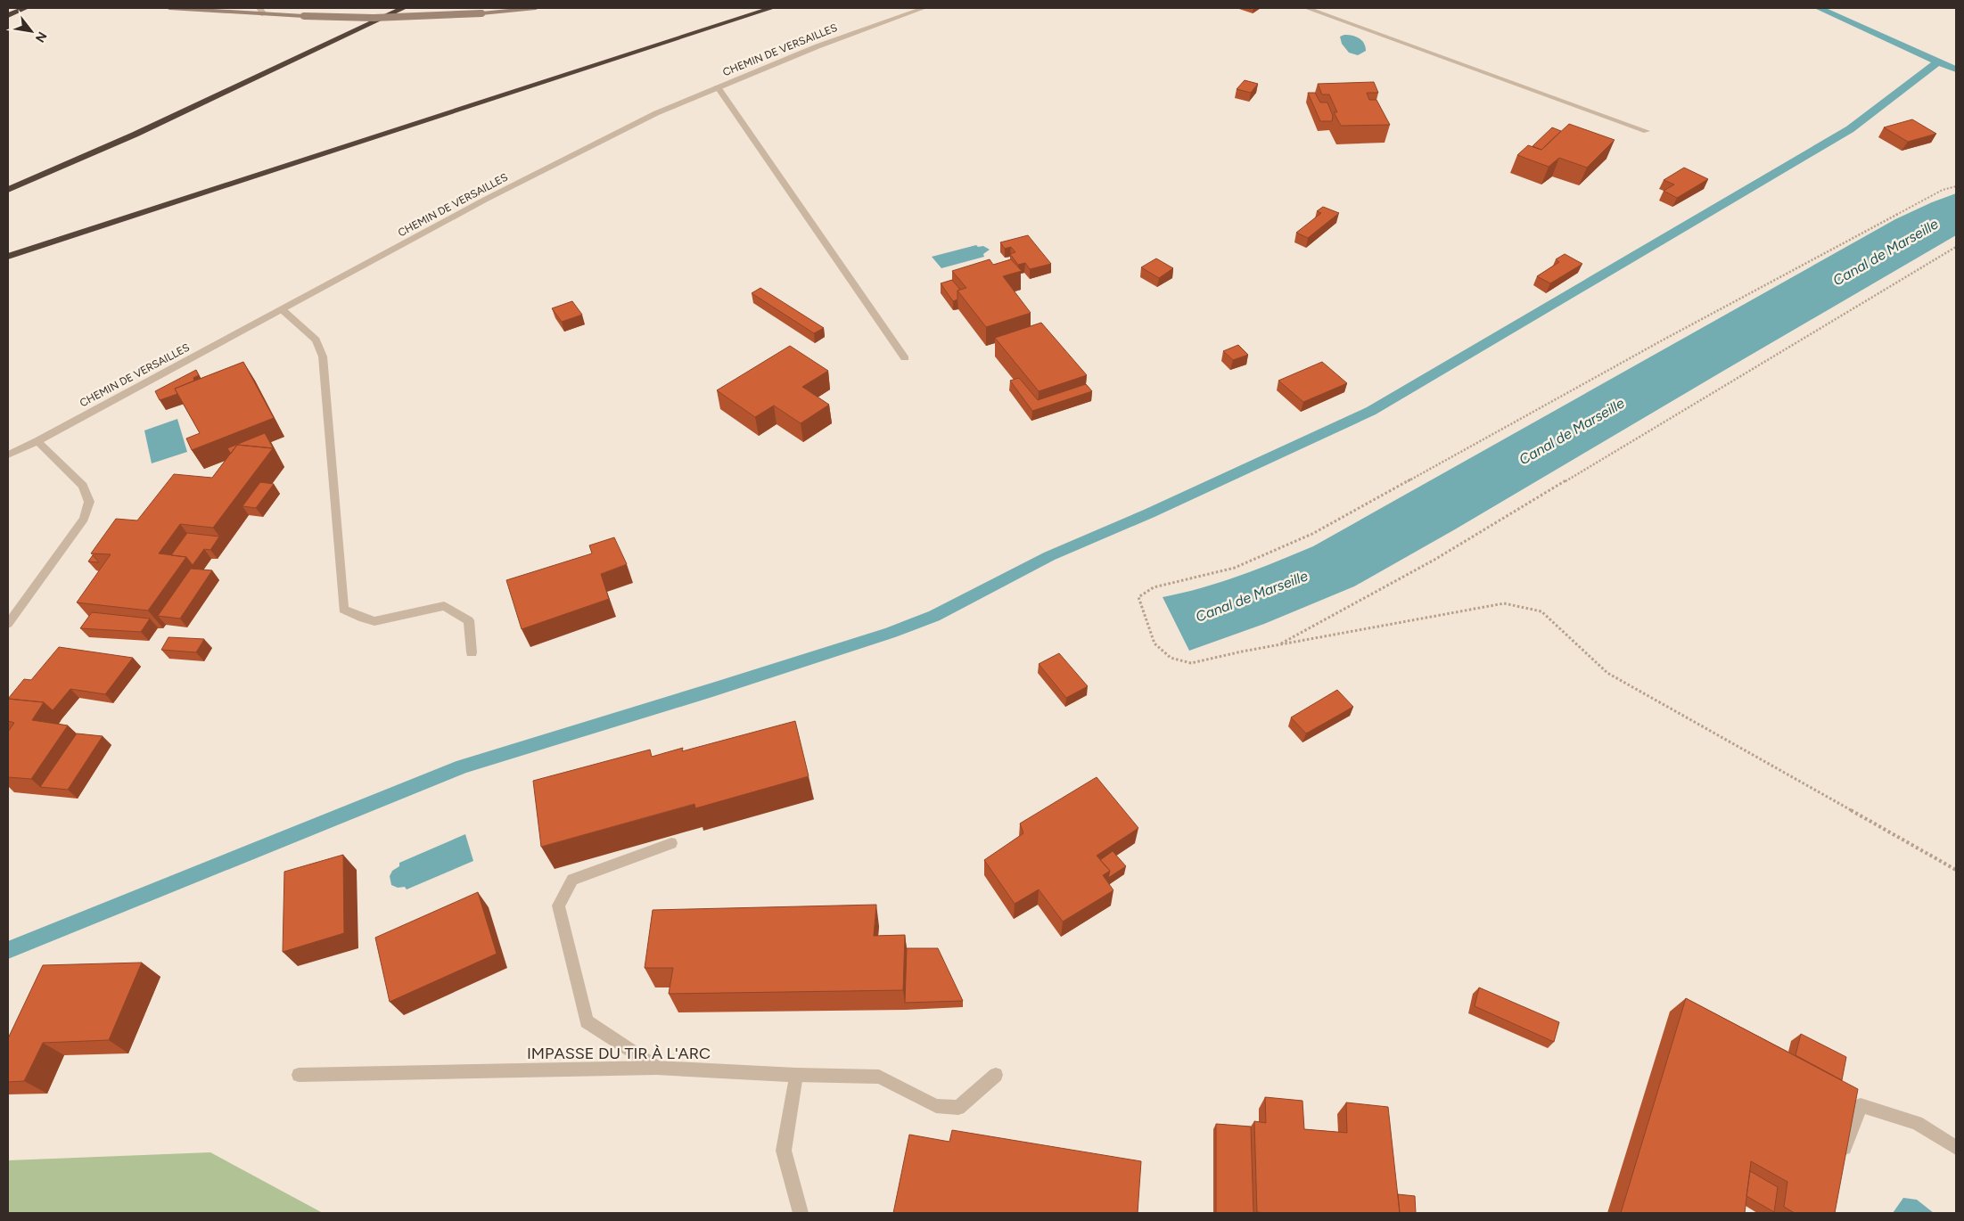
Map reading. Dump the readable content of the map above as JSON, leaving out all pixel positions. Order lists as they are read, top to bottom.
{
  "streets": {
    "street": ["CHEMIN DE VERSAILLES", "IMPASSE DU TIR À L'ARC"]
  },
  "water": ["Canal de Marseille"],
  "north": "bottom right"
}
